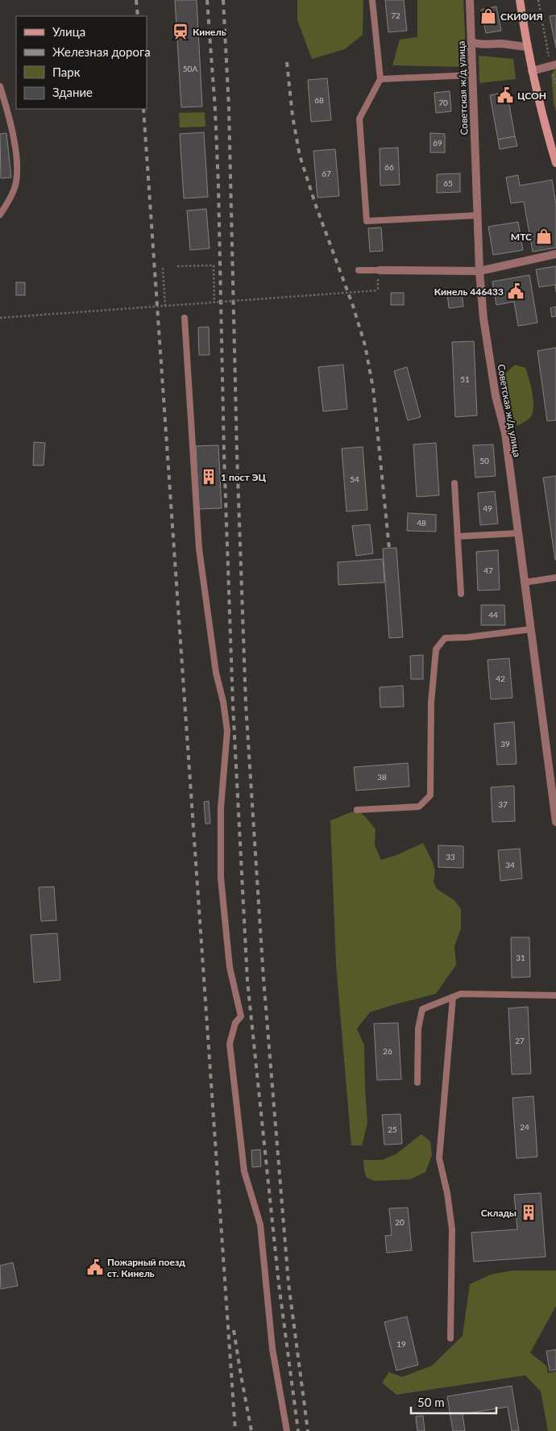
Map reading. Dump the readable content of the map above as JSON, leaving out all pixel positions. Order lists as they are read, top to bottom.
{
  "streets": {
    "street": ["Советская ж/д улица"]
  },
  "places": {
    "shop": ["СКИФИЯ", "МТС"],
    "station": ["Кинель"],
    "public building": ["ЦСОН", "Кинель 446433", "Пожарный поезд ст. Кинель"],
    "building": ["1 пост ЭЦ", "Склады"]
  },
  "house_numbers": [
    "72",
    "50А",
    "68",
    "70",
    "69",
    "66",
    "67",
    "65",
    "51",
    "50",
    "54",
    "49",
    "48",
    "47",
    "44",
    "42",
    "39",
    "38",
    "37",
    "33",
    "34",
    "31",
    "27",
    "26",
    "24",
    "25",
    "20",
    "19"
  ],
  "legend": [
    "Улица",
    "Железная дорога",
    "Парк",
    "Здание"
  ],
  "scale_bar": "50 m"
}
